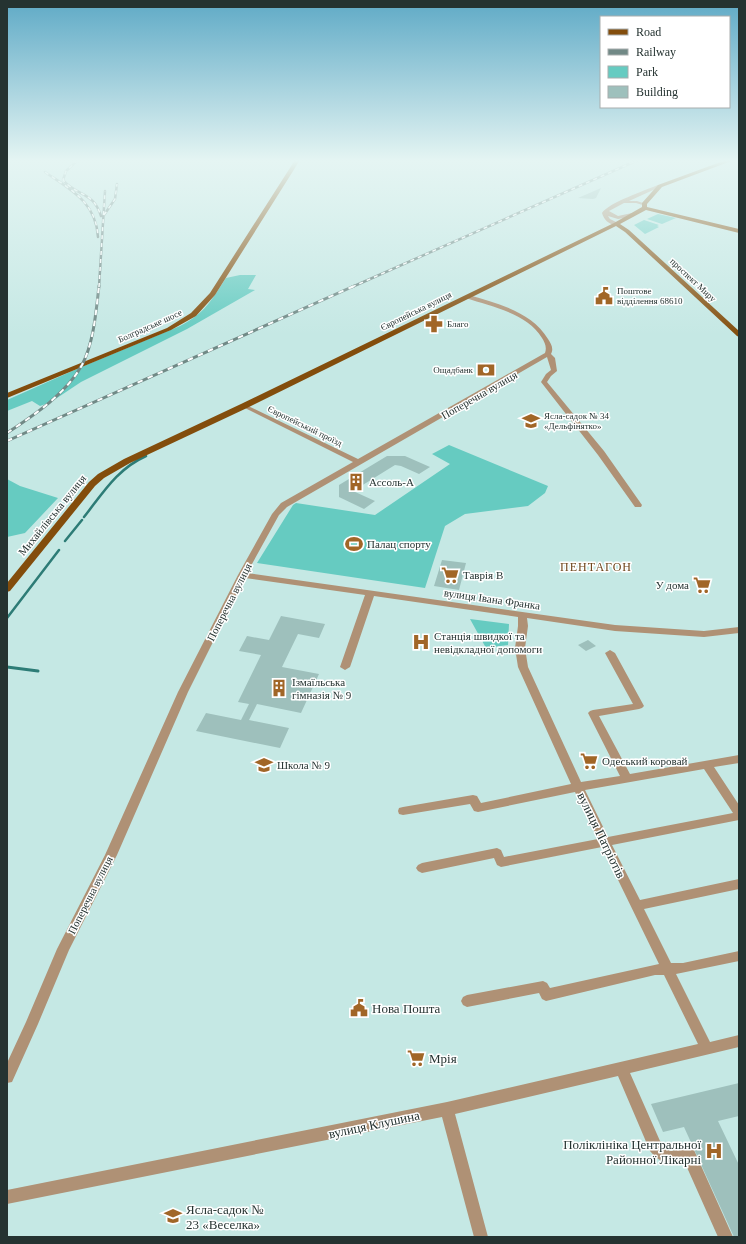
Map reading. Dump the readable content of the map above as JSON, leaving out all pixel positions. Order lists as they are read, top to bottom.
{
  "streets": {
    "main road": [
      "проспект Миру",
      "Європейська вулиця",
      "Болградське шосе",
      "Михайлівська вулиця"
    ],
    "street": [
      "Поперечна вулиця",
      "Європейський проїзд",
      "вулиця Івана Франка",
      "вулиця Патріотів",
      "вулиця Клушина"
    ]
  },
  "crossings": [
    ["проспект Миру", "Європейська вулиця"],
    ["Європейська вулиця", "Європейський проїзд"],
    ["Європейська вулиця", "Михайлівська вулиця"],
    ["Поперечна вулиця", "Європейський проїзд"],
    ["Поперечна вулиця", "вулиця Івана Франка"],
    ["вулиця Івана Франка", "вулиця Патріотів"],
    ["вулиця Патріотів", "вулиця Клушина"]
  ],
  "districts": ["ПЕНТАГОН"],
  "places": {
    "public building": ["Поштове відділення 68610", "Нова Пошта"],
    "pharmacy": ["Благо"],
    "bank": ["Ощадбанк"],
    "school or university": ["Ясла-садок № 34 «Дельфінятко»", "Школа № 9", "Ясла-садок № 23 «Веселка»"],
    "building": ["Ассоль-А", "Ізмаїльська гімназія № 9"],
    "sports": ["Палац спорту"],
    "supermarket": [
      "Таврія В",
      "У дома",
      "Одеський коровай",
      "Мрія"
    ],
    "hospital": ["Станція швидкої та невідкладної допомоги", "Поліклініка Центральної Районної Лікарні"]
  },
  "legend": [
    "Road",
    "Railway",
    "Park",
    "Building"
  ]
}
